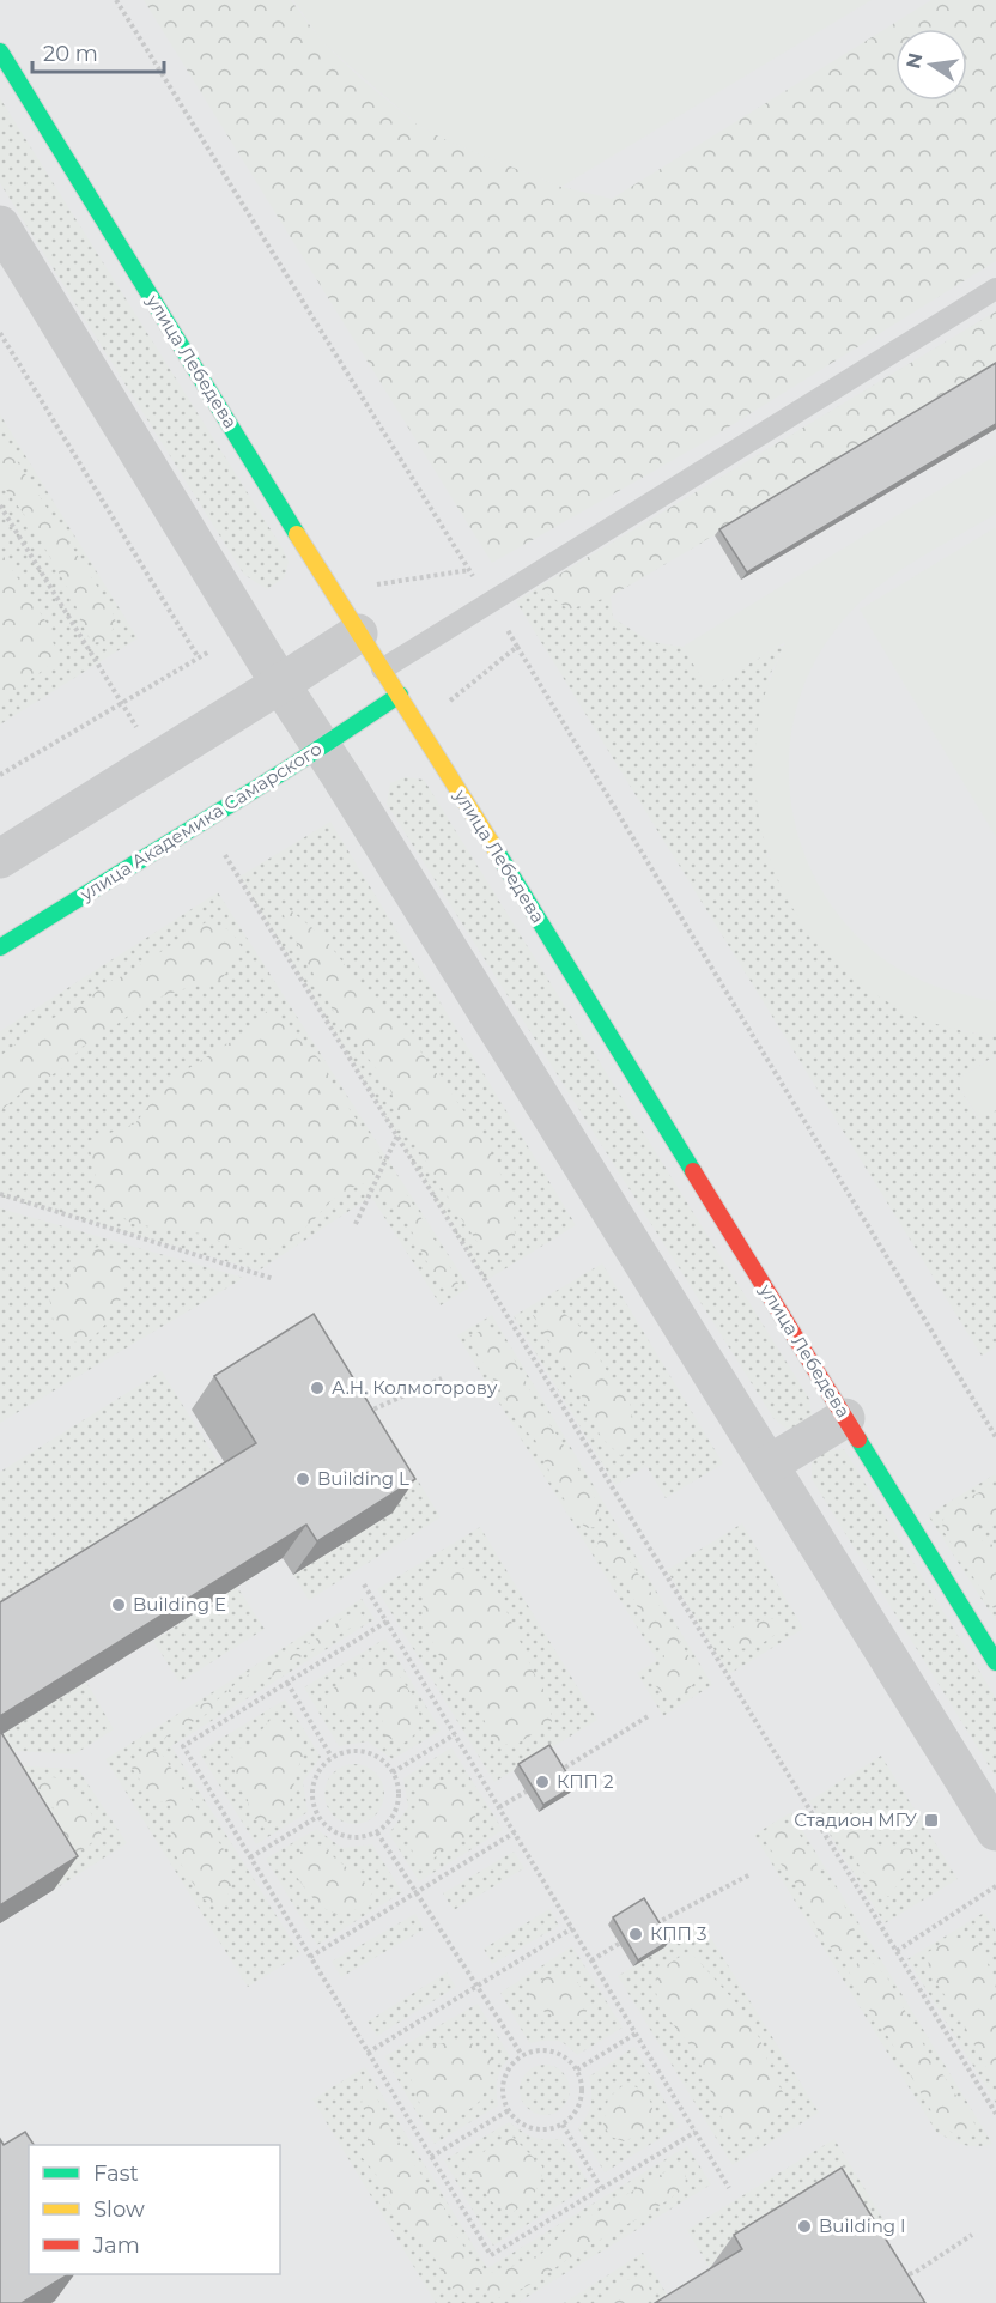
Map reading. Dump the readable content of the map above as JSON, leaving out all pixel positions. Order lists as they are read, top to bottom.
{
  "streets": {
    "street": ["улица Лебедева", "улица Академика Самарского"]
  },
  "crossings": [
    ["улица Лебедева", "улица Академика Самарского"]
  ],
  "places": {
    "other": [
      "А.Н. Колмогорову",
      "Building L",
      "Building E",
      "КПП 2",
      "КПП 3",
      "Building I"
    ],
    "transit": ["Стадион МГУ"]
  },
  "legend": ["Fast", "Slow", "Jam"],
  "scale_bar": "20 m",
  "north": "left"
}
